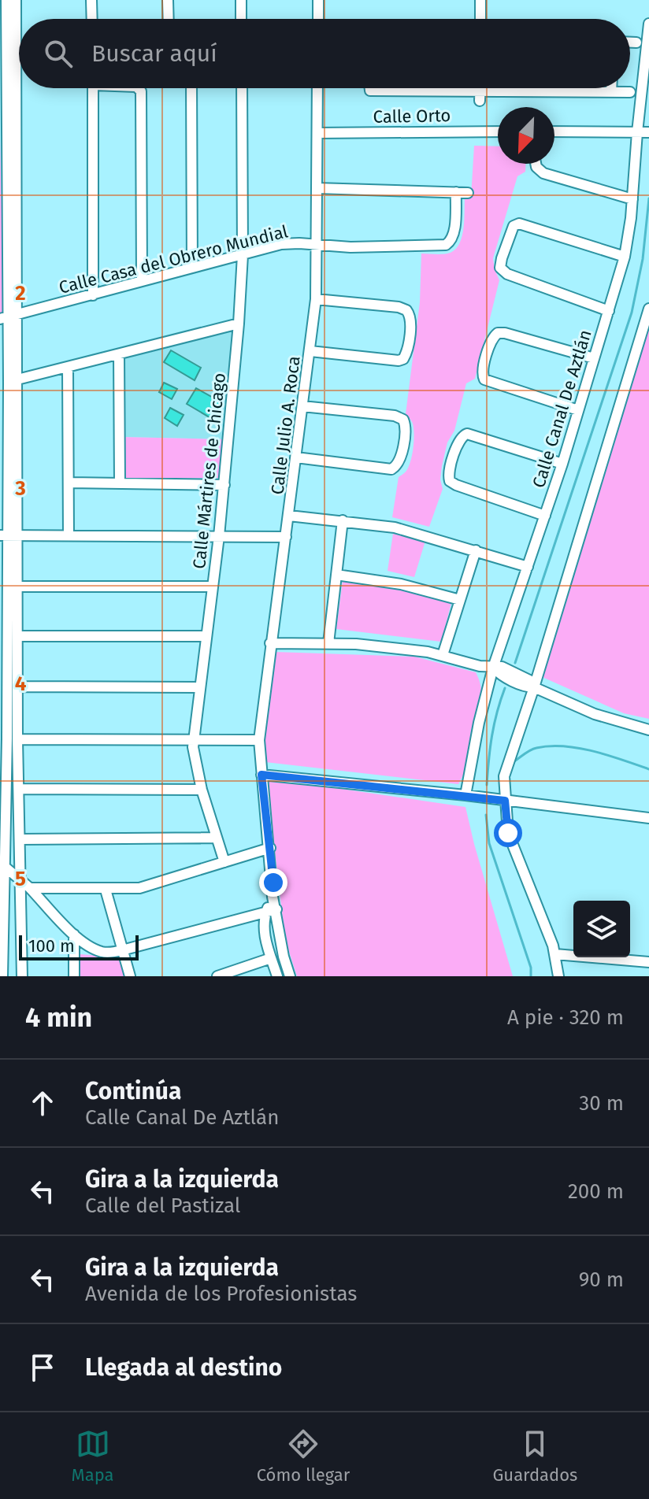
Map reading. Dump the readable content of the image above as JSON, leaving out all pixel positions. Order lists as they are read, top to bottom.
{
  "streets": {
    "street": [
      "Calle Orto",
      "Calle Casa del Obrero Mundial",
      "Calle Canal De Aztlán",
      "Calle Julio A. Roca",
      "Calle Mártires de Chicago"
    ]
  },
  "crossings": [
    ["Calle Orto", "Calle Julio A. Roca"],
    ["Calle Casa del Obrero Mundial", "Calle Julio A. Roca"],
    ["Calle Casa del Obrero Mundial", "Calle Mártires de Chicago"]
  ],
  "scale_bar": "100 m",
  "north": "bottom left",
  "page": {
    "search": "Buscar aquí",
    "scale": "100 m",
    "heading": ["4 min", "A pie · 320 m"],
    "list": [
      ["Continúa", "Calle Canal De Aztlán", "30 m"],
      ["Gira a la izquierda", "Calle del Pastizal", "200 m"],
      ["Gira a la izquierda", "Avenida de los Profesionistas", "90 m"],
      "Llegada al destino"
    ],
    "nav": ["Mapa", "Cómo llegar", "Guardados"]
  },
  "grid": {
    "rows": [
      "2",
      "3",
      "4",
      "5"
    ]
  }
}
